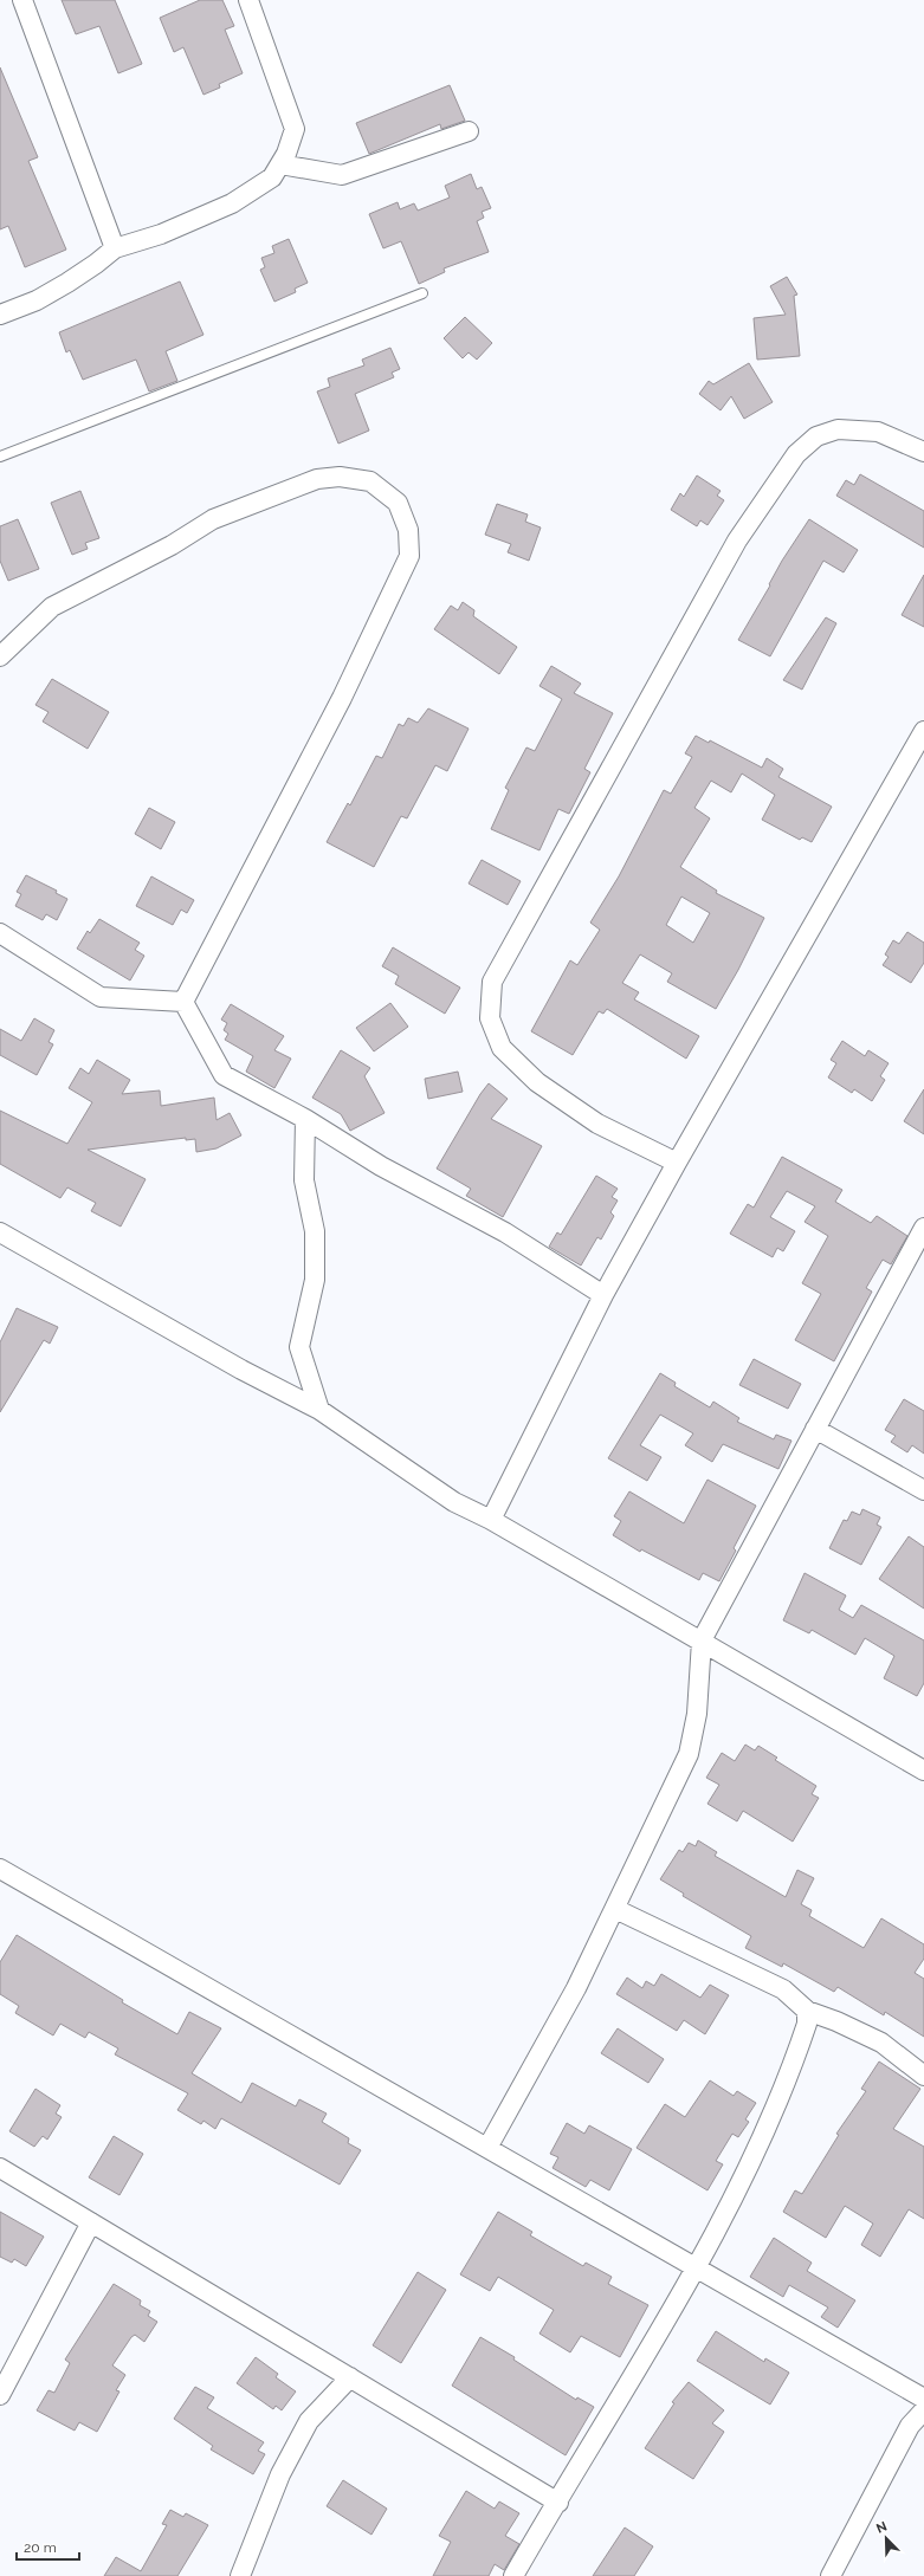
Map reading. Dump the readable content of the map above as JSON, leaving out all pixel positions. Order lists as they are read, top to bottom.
{
  "scale_bar": "20 m",
  "north": "top left"
}
